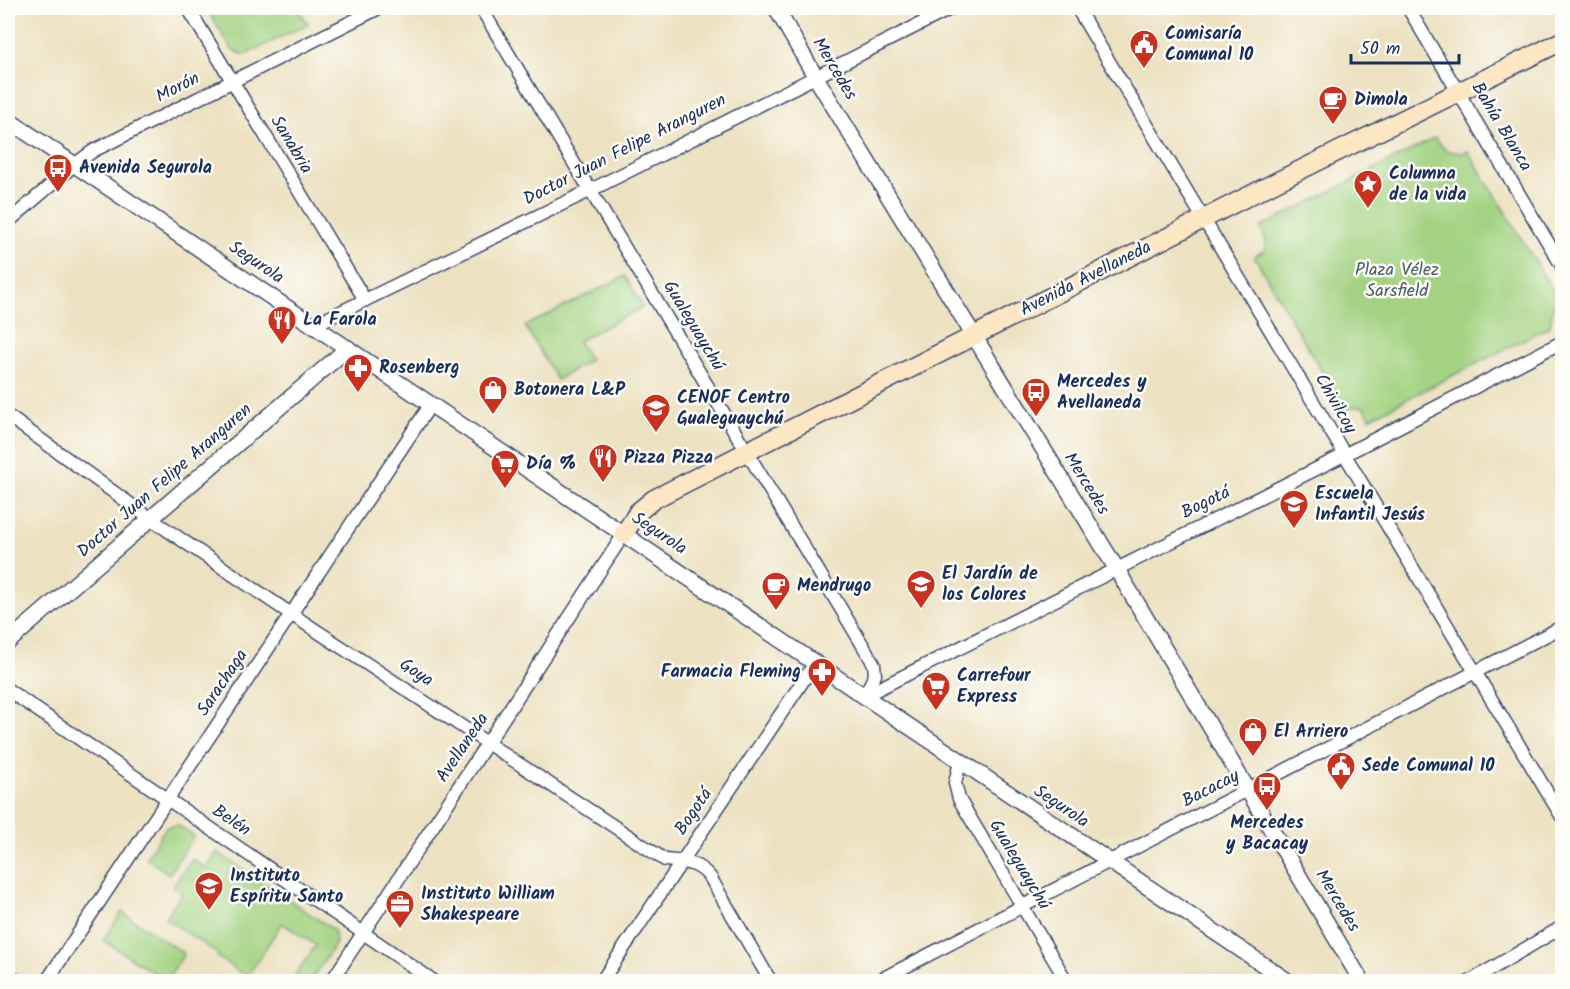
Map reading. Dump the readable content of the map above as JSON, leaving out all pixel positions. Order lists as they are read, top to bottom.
{
  "streets": {
    "main road": ["Avenida Avellaneda"],
    "street": [
      "Mercedes",
      "Morón",
      "Bahía Blanca",
      "Sanabria",
      "Doctor Juan Felipe Aranguren",
      "Segurola",
      "Gualeguaychú",
      "Chivilcoy",
      "Bogotá",
      "Goya",
      "Sarachaga",
      "Avellaneda",
      "Bacacay",
      "Belén"
    ]
  },
  "crossings": [
    ["Mercedes", "Doctor Juan Felipe Aranguren"],
    ["Mercedes", "Avenida Avellaneda"],
    ["Mercedes", "Bogotá"],
    ["Mercedes", "Bacacay"],
    ["Morón", "Sanabria"],
    ["Morón", "Segurola"],
    ["Bahía Blanca", "Avenida Avellaneda"],
    ["Sanabria", "Doctor Juan Felipe Aranguren"],
    ["Doctor Juan Felipe Aranguren", "Segurola"],
    ["Doctor Juan Felipe Aranguren", "Gualeguaychú"],
    ["Doctor Juan Felipe Aranguren", "Goya"],
    ["Segurola", "Avenida Avellaneda"],
    ["Segurola", "Gualeguaychú"],
    ["Segurola", "Bogotá"],
    ["Segurola", "Sarachaga"],
    ["Segurola", "Avellaneda"],
    ["Segurola", "Bacacay"],
    ["Avenida Avellaneda", "Gualeguaychú"],
    ["Avenida Avellaneda", "Chivilcoy"],
    ["Avenida Avellaneda", "Avellaneda"],
    ["Gualeguaychú", "Bogotá"],
    ["Gualeguaychú", "Bacacay"],
    ["Chivilcoy", "Bogotá"],
    ["Chivilcoy", "Bacacay"],
    ["Bogotá", "Goya"],
    ["Goya", "Sarachaga"],
    ["Goya", "Avellaneda"],
    ["Sarachaga", "Belén"],
    ["Avellaneda", "Belén"]
  ],
  "parks": ["Plaza Vélez Sarsfield"],
  "places": {
    "public building": ["Comisaría Comunal 10", "Sede Comunal 10"],
    "cafe": ["Dimola", "Mendrugo"],
    "bus stop": ["Avenida Segurola", "Mercedes y Avellaneda", "Mercedes y Bacacay"],
    "place": ["Columna de la vida"],
    "restaurant": ["La Farola", "Pizza Pizza"],
    "pharmacy": ["Rosenberg", "Farmacia Fleming"],
    "shop": ["Botonera L&P", "El Arriero"],
    "school or university": [
      "CENOF Centro Gualeguaychú",
      "Escuela Infantil Jesús",
      "El Jardín de los Colores",
      "Instituto Espíritu Santo"
    ],
    "supermarket": ["Día %", "Carrefour Express"],
    "office": ["Instituto William Shakespeare"]
  },
  "scale_bar": "50 m"
}
